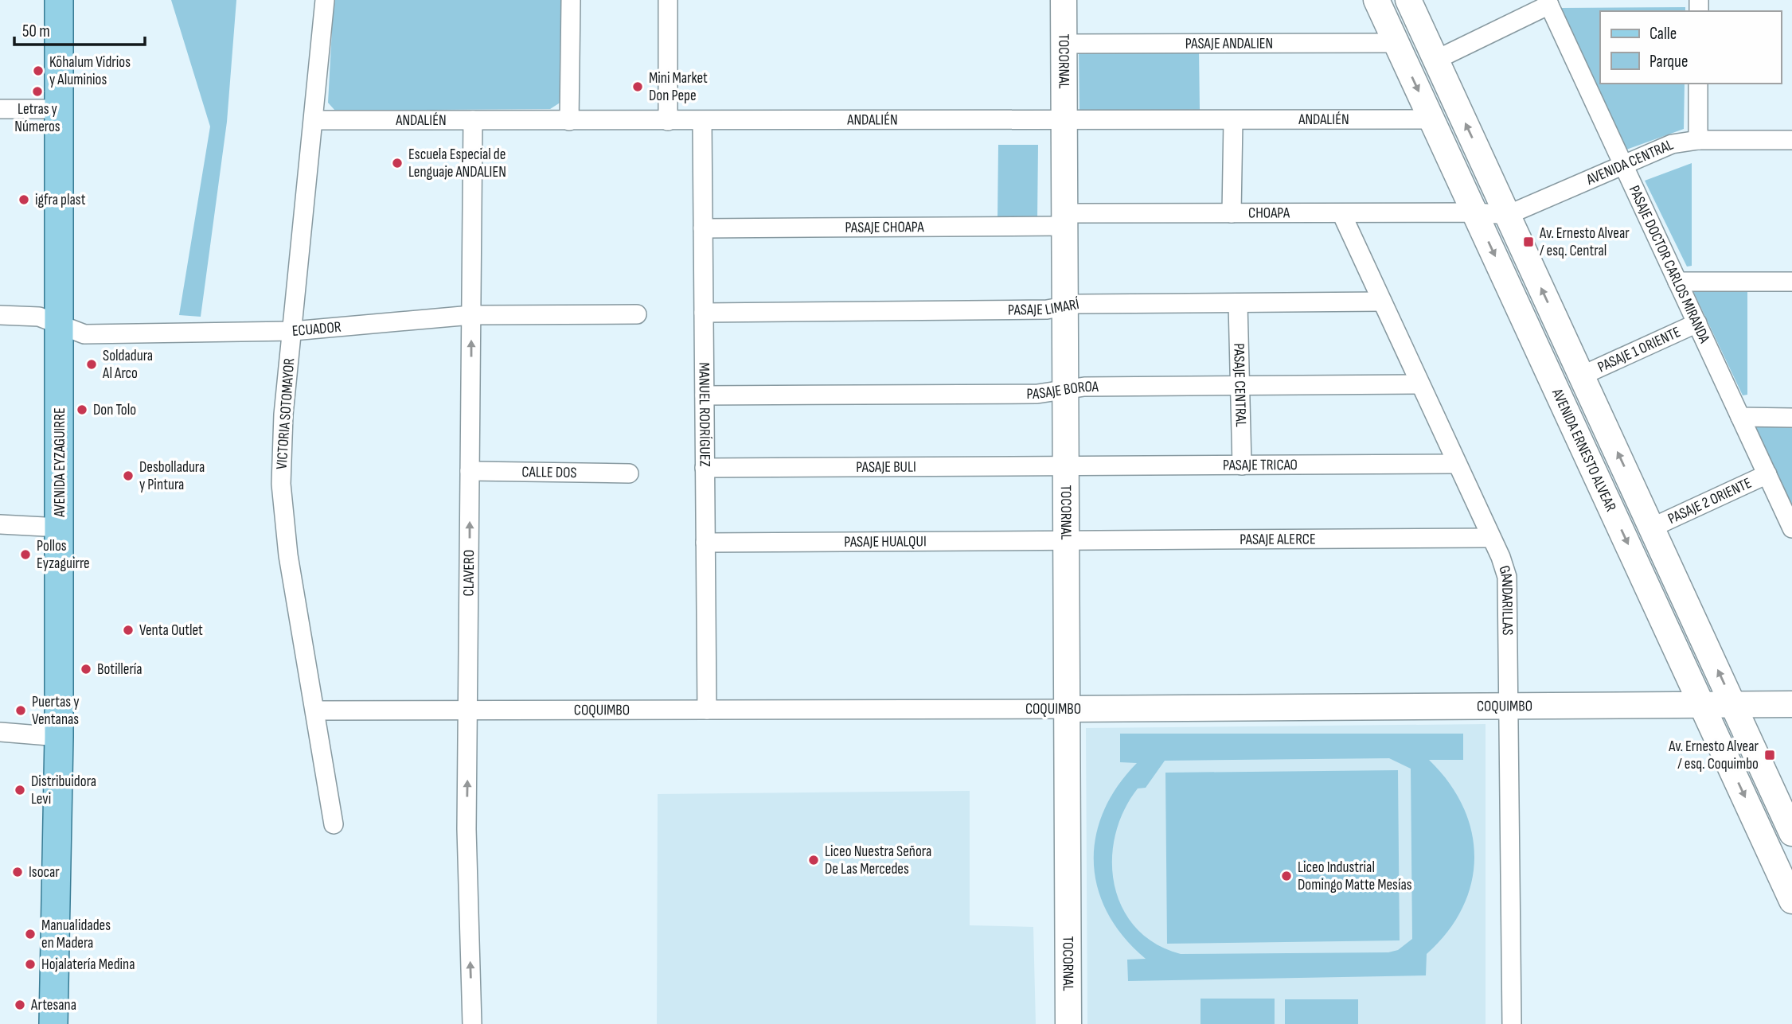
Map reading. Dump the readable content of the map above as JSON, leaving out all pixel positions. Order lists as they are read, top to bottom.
{
  "streets": {
    "main road": [
      "TOCORNAL",
      "AVENIDA ERNESTO ALVEAR",
      "AVENIDA EYZAGUIRRE",
      "COQUIMBO"
    ],
    "street": [
      "PASAJE ANDALIEN",
      "ANDALIÉN",
      "AVENIDA CENTRAL",
      "CHOAPA",
      "PASAJE CHOAPA",
      "PASAJE DOCTOR CARLOS MIRANDA",
      "PASAJE LIMARÍ",
      "ECUADOR",
      "PASAJE 1 ORIENTE",
      "PASAJE CENTRAL",
      "PASAJE BOROA",
      "VICTORIA SOTOMAYOR",
      "MANUEL RODRÍGUEZ",
      "PASAJE TRICAO",
      "PASAJE BULI",
      "CALLE DOS",
      "PASAJE 2 ORIENTE",
      "PASAJE ALERCE",
      "PASAJE HUALQUI",
      "CLAVERO",
      "GANDARILLAS"
    ]
  },
  "crossings": [
    ["PASAJE ANDALIEN", "TOCORNAL"],
    ["PASAJE ANDALIEN", "AVENIDA ERNESTO ALVEAR"],
    ["TOCORNAL", "ANDALIÉN"],
    ["TOCORNAL", "CHOAPA"],
    ["TOCORNAL", "PASAJE CHOAPA"],
    ["TOCORNAL", "PASAJE LIMARÍ"],
    ["TOCORNAL", "PASAJE BOROA"],
    ["TOCORNAL", "PASAJE TRICAO"],
    ["TOCORNAL", "PASAJE BULI"],
    ["TOCORNAL", "PASAJE ALERCE"],
    ["TOCORNAL", "PASAJE HUALQUI"],
    ["TOCORNAL", "COQUIMBO"],
    ["ANDALIÉN", "VICTORIA SOTOMAYOR"],
    ["ANDALIÉN", "MANUEL RODRÍGUEZ"],
    ["ANDALIÉN", "AVENIDA ERNESTO ALVEAR"],
    ["ANDALIÉN", "CLAVERO"],
    ["AVENIDA CENTRAL", "CHOAPA"],
    ["AVENIDA CENTRAL", "PASAJE DOCTOR CARLOS MIRANDA"],
    ["AVENIDA CENTRAL", "AVENIDA ERNESTO ALVEAR"],
    ["CHOAPA", "PASAJE CHOAPA"],
    ["CHOAPA", "AVENIDA ERNESTO ALVEAR"],
    ["CHOAPA", "GANDARILLAS"],
    ["PASAJE CHOAPA", "MANUEL RODRÍGUEZ"],
    ["PASAJE DOCTOR CARLOS MIRANDA", "PASAJE 1 ORIENTE"],
    ["PASAJE DOCTOR CARLOS MIRANDA", "PASAJE 2 ORIENTE"],
    ["PASAJE LIMARÍ", "PASAJE CENTRAL"],
    ["PASAJE LIMARÍ", "MANUEL RODRÍGUEZ"],
    ["PASAJE LIMARÍ", "GANDARILLAS"],
    ["ECUADOR", "VICTORIA SOTOMAYOR"],
    ["ECUADOR", "AVENIDA EYZAGUIRRE"],
    ["ECUADOR", "CLAVERO"],
    ["PASAJE 1 ORIENTE", "AVENIDA ERNESTO ALVEAR"],
    ["PASAJE CENTRAL", "PASAJE BOROA"],
    ["PASAJE CENTRAL", "PASAJE TRICAO"],
    ["PASAJE BOROA", "MANUEL RODRÍGUEZ"],
    ["PASAJE BOROA", "GANDARILLAS"],
    ["VICTORIA SOTOMAYOR", "COQUIMBO"],
    ["MANUEL RODRÍGUEZ", "PASAJE BULI"],
    ["MANUEL RODRÍGUEZ", "PASAJE HUALQUI"],
    ["MANUEL RODRÍGUEZ", "COQUIMBO"],
    ["AVENIDA ERNESTO ALVEAR", "PASAJE 2 ORIENTE"],
    ["AVENIDA ERNESTO ALVEAR", "COQUIMBO"],
    ["PASAJE TRICAO", "PASAJE BULI"],
    ["PASAJE TRICAO", "GANDARILLAS"],
    ["CALLE DOS", "CLAVERO"],
    ["PASAJE ALERCE", "PASAJE HUALQUI"],
    ["PASAJE ALERCE", "GANDARILLAS"],
    ["CLAVERO", "COQUIMBO"],
    ["GANDARILLAS", "COQUIMBO"]
  ],
  "one_way": ["CLAVERO"],
  "places": {
    "other": [
      "Köhalum Vidrios y Aluminios",
      "Mini Market Don Pepe",
      "Letras y Números",
      "Escuela Especial de Lenguaje ANDALIEN",
      "igfra plast",
      "Soldadura Al Arco",
      "Don Tolo",
      "Desbolladura y Pintura",
      "Pollos Eyzaguirre",
      "Venta Outlet",
      "Botillería",
      "Puertas y Ventanas",
      "Distribuidora Levi",
      "Liceo Nuestra Señora De Las Mercedes",
      "Isocar",
      "Liceo Industrial Domingo Matte Mesías",
      "Manualidades en Madera",
      "Hojalatería Medina",
      "Artesana"
    ],
    "transit": ["Av. Ernesto Alvear / esq. Central", "Av. Ernesto Alvear / esq. Coquimbo"]
  },
  "legend": ["Calle", "Parque"],
  "scale_bar": "50 m"
}
